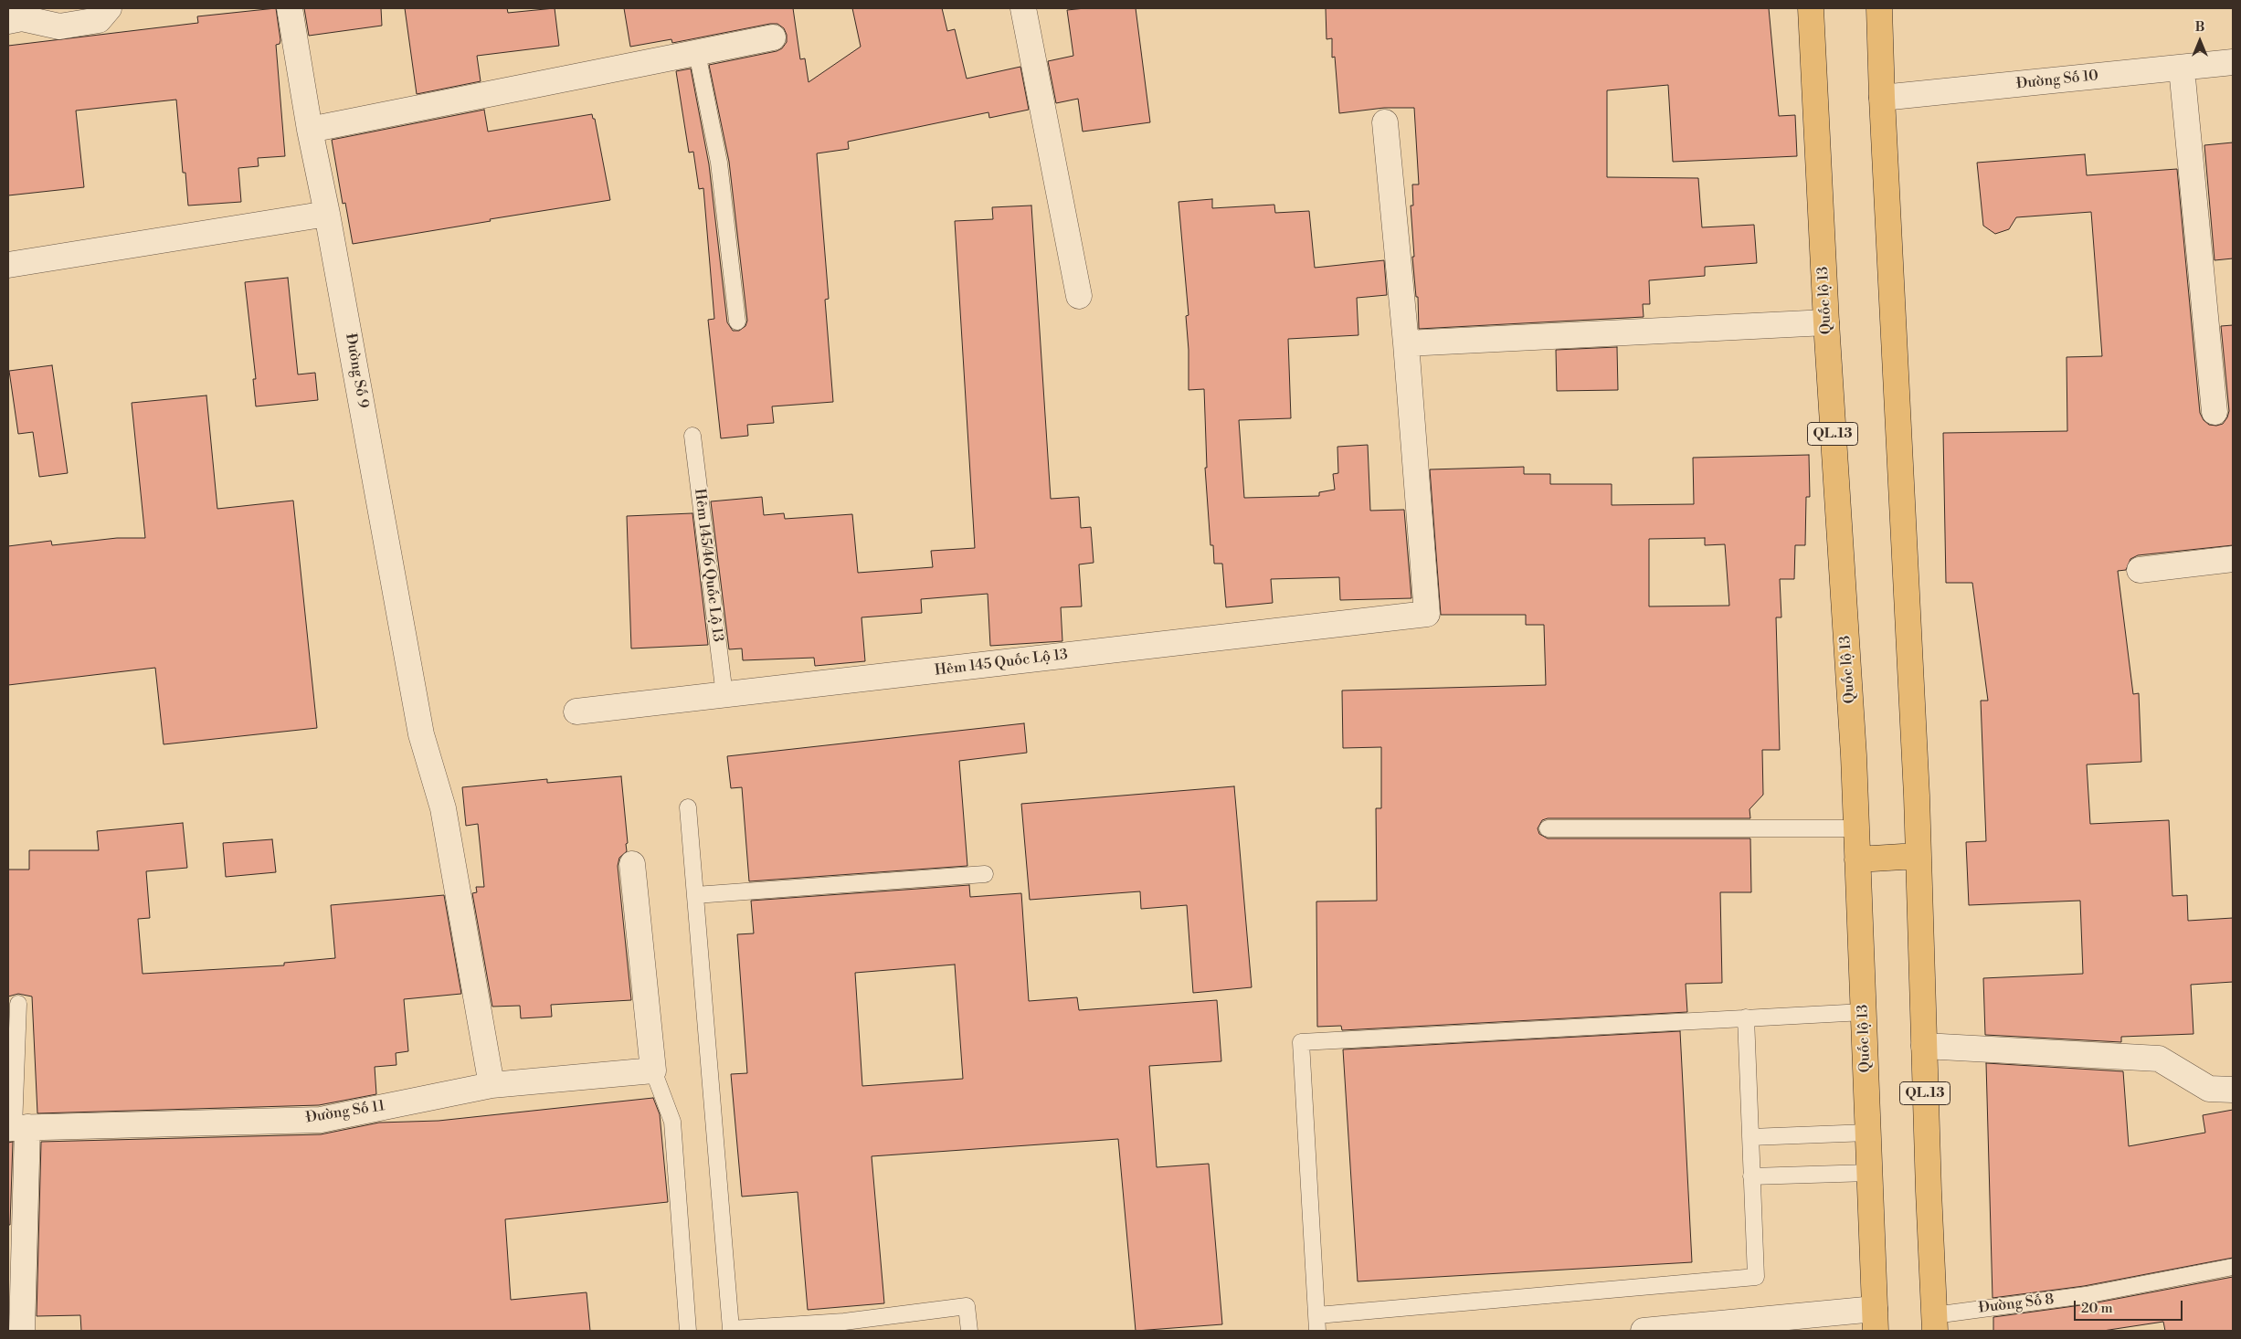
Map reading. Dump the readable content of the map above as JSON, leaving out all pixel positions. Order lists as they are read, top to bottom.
{
  "streets": {
    "highway": ["Quốc lộ 13", "QL.13"],
    "street": [
      "Đường Số 10",
      "Đường Số 9",
      "Hẻm 145 Quốc Lộ 13",
      "Đường Số 11"
    ],
    "lane": ["Hẻm 145/46 Quốc Lộ 13", "Đường Số 8"]
  },
  "crossings": [
    ["Đường Số 10", "QL.13"],
    ["Đường Số 9", "Đường Số 11"],
    ["QL.13", "Đường Số 8"],
    ["Hẻm 145/46 Quốc Lộ 13", "Hẻm 145 Quốc Lộ 13"]
  ],
  "scale_bar": "20 m",
  "north": "top"
}
